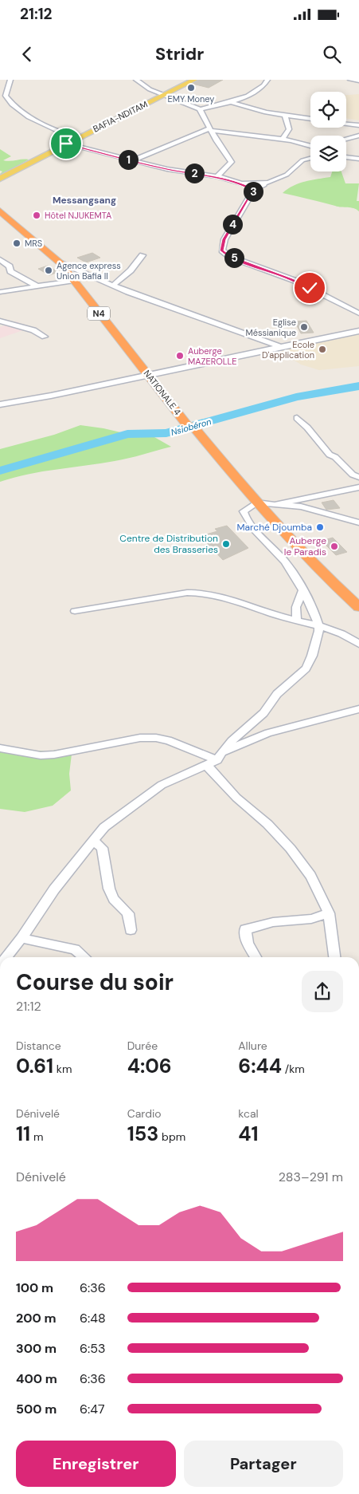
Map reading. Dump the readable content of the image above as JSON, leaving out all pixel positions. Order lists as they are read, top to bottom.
{
  "streets": {
    "highway": ["N4", "NATIONALE 4"],
    "main road": ["BAFIA-NDITAM"]
  },
  "districts": ["Messangsang"],
  "water": ["Nsiobéron"],
  "places": [
    "EMY Money",
    "Hôtel NJUKEMTA",
    "MRS",
    "Agence express Union Bafia II",
    "Eglise Méssianique",
    "Ecole D'application",
    "Auberge MAZEROLLE",
    "Marché Djoumba",
    "Centre de Distribution des Brasseries",
    "Auberge le Paradis"
  ],
  "page": {
    "status": "21:12",
    "header": "Stridr",
    "pins": [
      "1",
      "2",
      "3",
      "4",
      "5"
    ],
    "heading": ["Course du soir", "21:12"],
    "stats": [
      ["Distance", "0.61 km"],
      ["Durée", "4:06"],
      ["Allure", "6:44 /km"],
      ["Dénivelé", "11 m"],
      ["Cardio", "153 bpm"],
      ["kcal", "41"]
    ],
    "chart": ["Dénivelé", "283–291 m"],
    "list": [
      {
        "name": "100 m",
        "note": "6:36"
      },
      {
        "name": "200 m",
        "note": "6:48"
      },
      {
        "name": "300 m",
        "note": "6:53"
      },
      {
        "name": "400 m",
        "note": "6:36"
      },
      {
        "name": "500 m",
        "note": "6:47"
      }
    ],
    "buttons": ["Enregistrer", "Partager"]
  }
}
